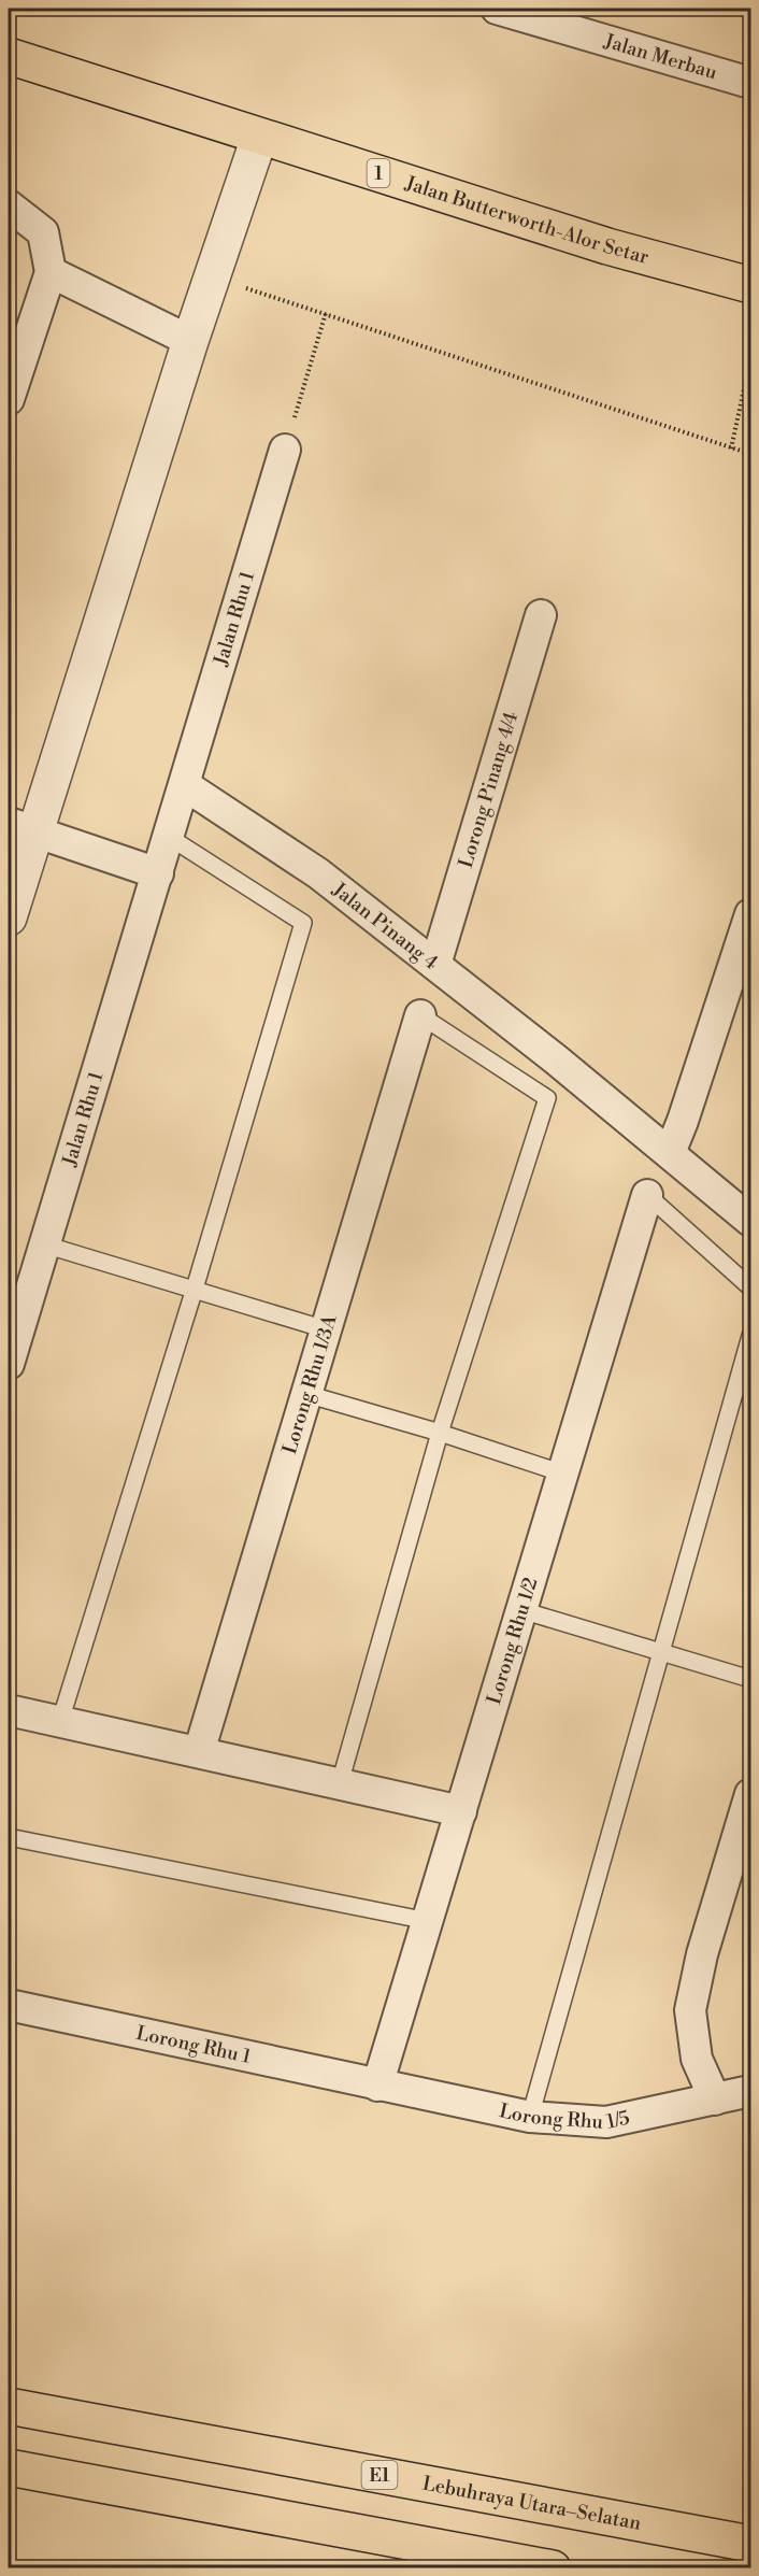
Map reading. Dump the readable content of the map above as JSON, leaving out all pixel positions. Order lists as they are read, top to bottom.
{
  "streets": {
    "main road": [
      "1",
      "Jalan Butterworth-Alor Setar",
      "E1",
      "Lebuhraya Utara–Selatan"
    ],
    "street": [
      "Jalan Merbau",
      "Jalan Rhu 1",
      "Lorong Pinang 4/4",
      "Jalan Pinang 4",
      "Lorong Rhu 1/3A",
      "Lorong Rhu 1/2",
      "Lorong Rhu 1",
      "Lorong Rhu 1/5"
    ]
  },
  "crossings": [
    ["Jalan Rhu 1", "Jalan Pinang 4"],
    ["Lorong Pinang 4/4", "Jalan Pinang 4"],
    ["Lorong Rhu 1/2", "Lorong Rhu 1"],
    ["Lorong Rhu 1/2", "Lorong Rhu 1/5"],
    ["Lorong Rhu 1", "Lorong Rhu 1/5"]
  ]
}
